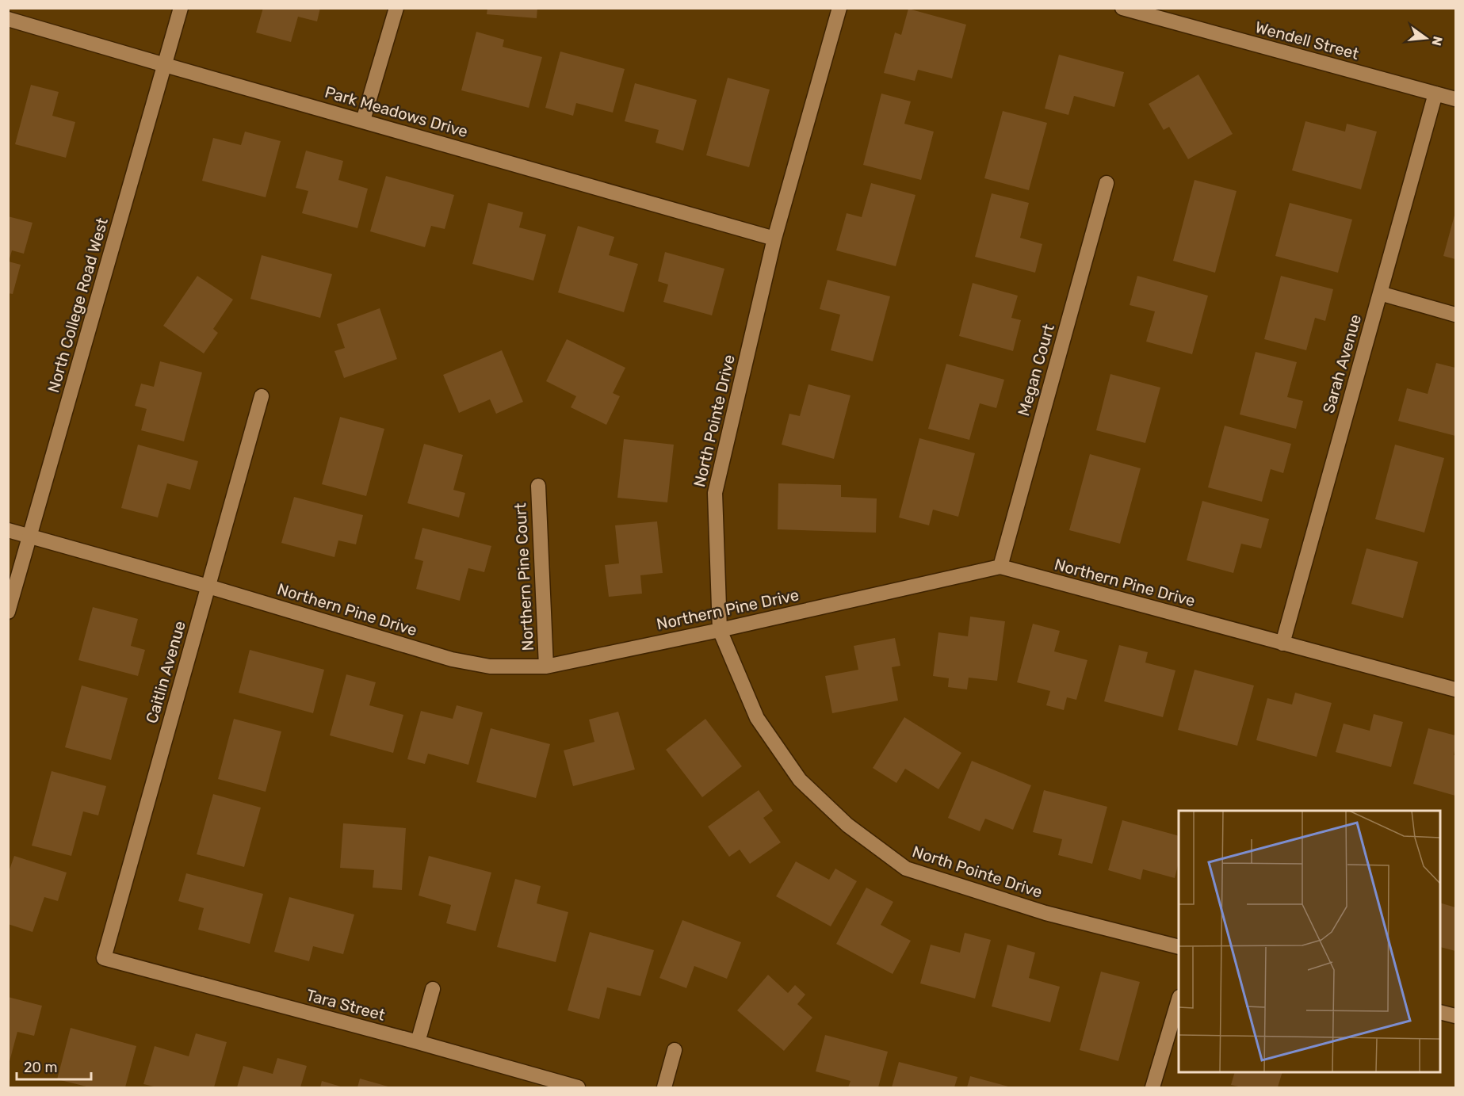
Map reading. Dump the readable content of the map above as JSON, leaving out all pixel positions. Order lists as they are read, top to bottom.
{
  "streets": {
    "street": [
      "Wendell Street",
      "Park Meadows Drive",
      "North College Road West",
      "Sarah Avenue",
      "Megan Court",
      "North Pointe Drive",
      "Northern Pine Court",
      "Northern Pine Drive",
      "Caitlin Avenue",
      "Tara Street"
    ]
  },
  "crossings": [
    ["Wendell Street", "Sarah Avenue"],
    ["Park Meadows Drive", "North College Road West"],
    ["Park Meadows Drive", "North Pointe Drive"],
    ["North College Road West", "Northern Pine Drive"],
    ["Sarah Avenue", "Northern Pine Drive"],
    ["Megan Court", "Northern Pine Drive"],
    ["North Pointe Drive", "Northern Pine Drive"],
    ["Northern Pine Court", "Northern Pine Drive"],
    ["Northern Pine Drive", "Caitlin Avenue"],
    ["Caitlin Avenue", "Tara Street"]
  ],
  "scale_bar": "20 m",
  "north": "right"
}
